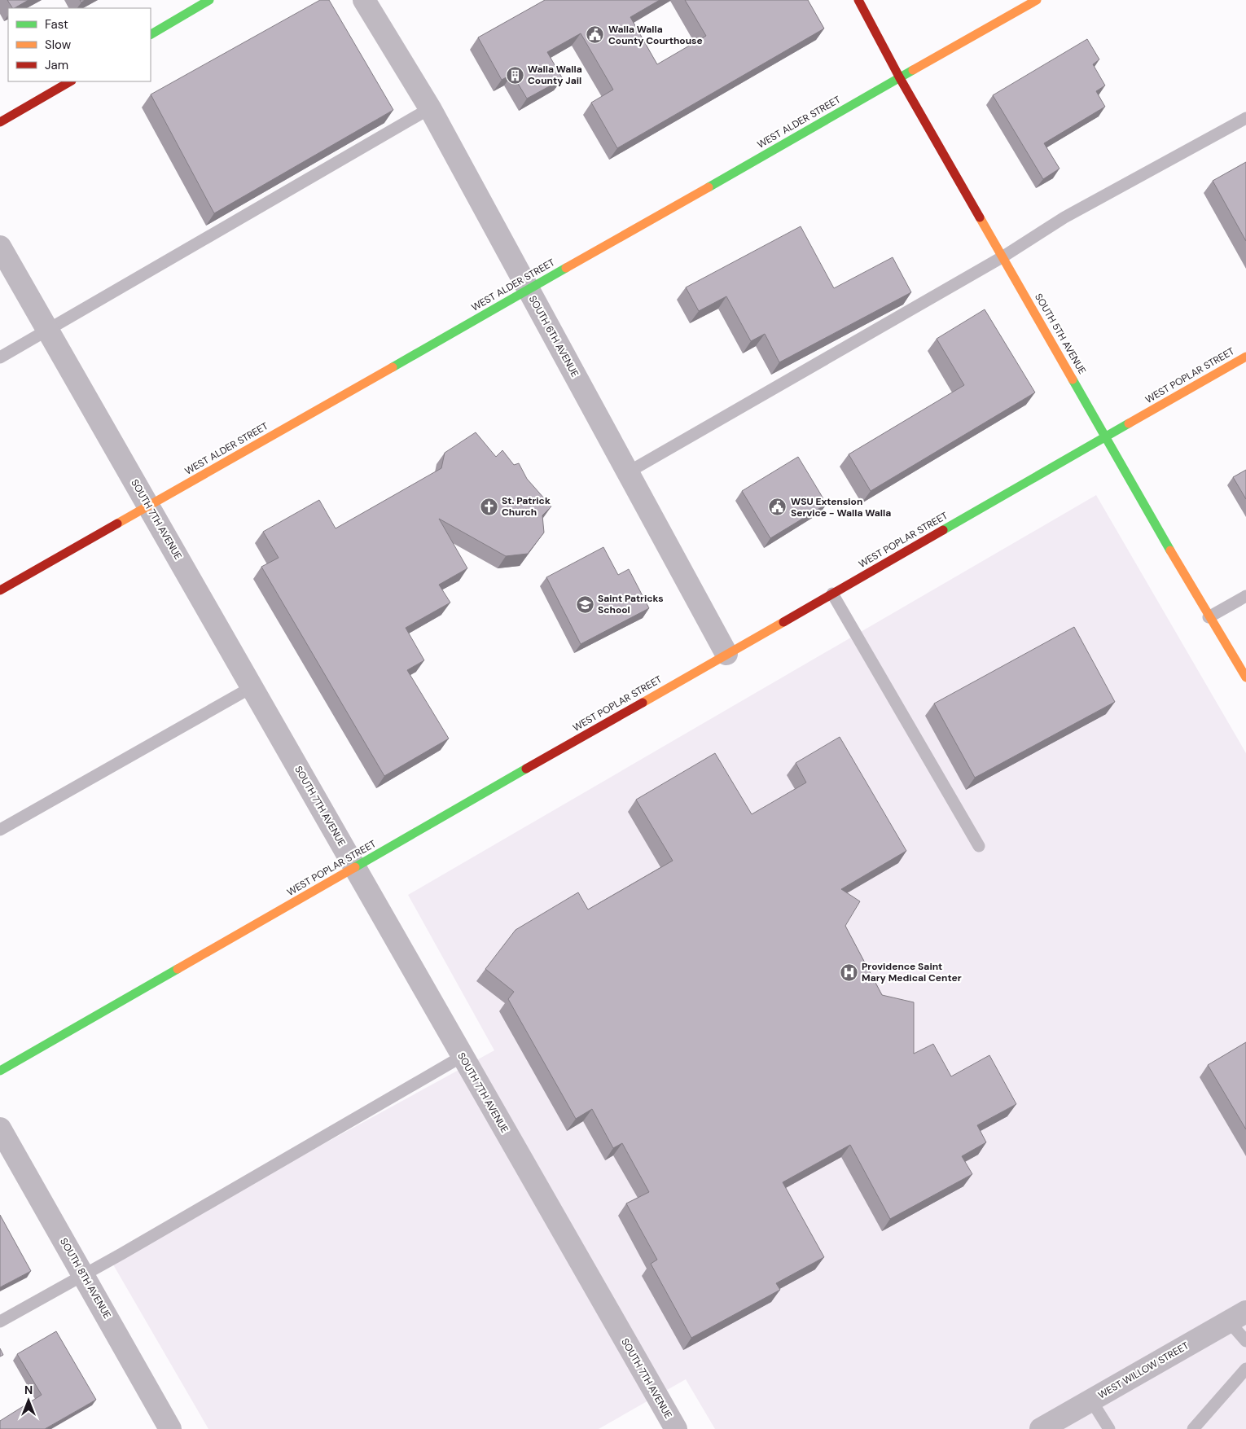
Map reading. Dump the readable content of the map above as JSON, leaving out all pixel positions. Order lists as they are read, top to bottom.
{
  "streets": {
    "main road": ["WEST ALDER STREET", "SOUTH 5TH AVENUE", "WEST POPLAR STREET"],
    "street": [
      "SOUTH 6TH AVENUE",
      "SOUTH 7TH AVENUE",
      "SOUTH 8TH AVENUE",
      "WEST WILLOW STREET"
    ]
  },
  "crossings": [
    ["WEST ALDER STREET", "SOUTH 5TH AVENUE"],
    ["WEST ALDER STREET", "SOUTH 6TH AVENUE"],
    ["WEST ALDER STREET", "SOUTH 7TH AVENUE"],
    ["SOUTH 5TH AVENUE", "WEST POPLAR STREET"],
    ["SOUTH 6TH AVENUE", "WEST POPLAR STREET"],
    ["WEST POPLAR STREET", "SOUTH 7TH AVENUE"]
  ],
  "places": {
    "public building": ["Walla Walla County Courthouse", "WSU Extension Service - Walla Walla"],
    "building": ["Walla Walla County Jail"],
    "church": ["St. Patrick Church"],
    "school or university": ["Saint Patricks School"],
    "hospital": ["Providence Saint Mary Medical Center"]
  },
  "legend": ["Fast", "Slow", "Jam"],
  "north": "top"
}
